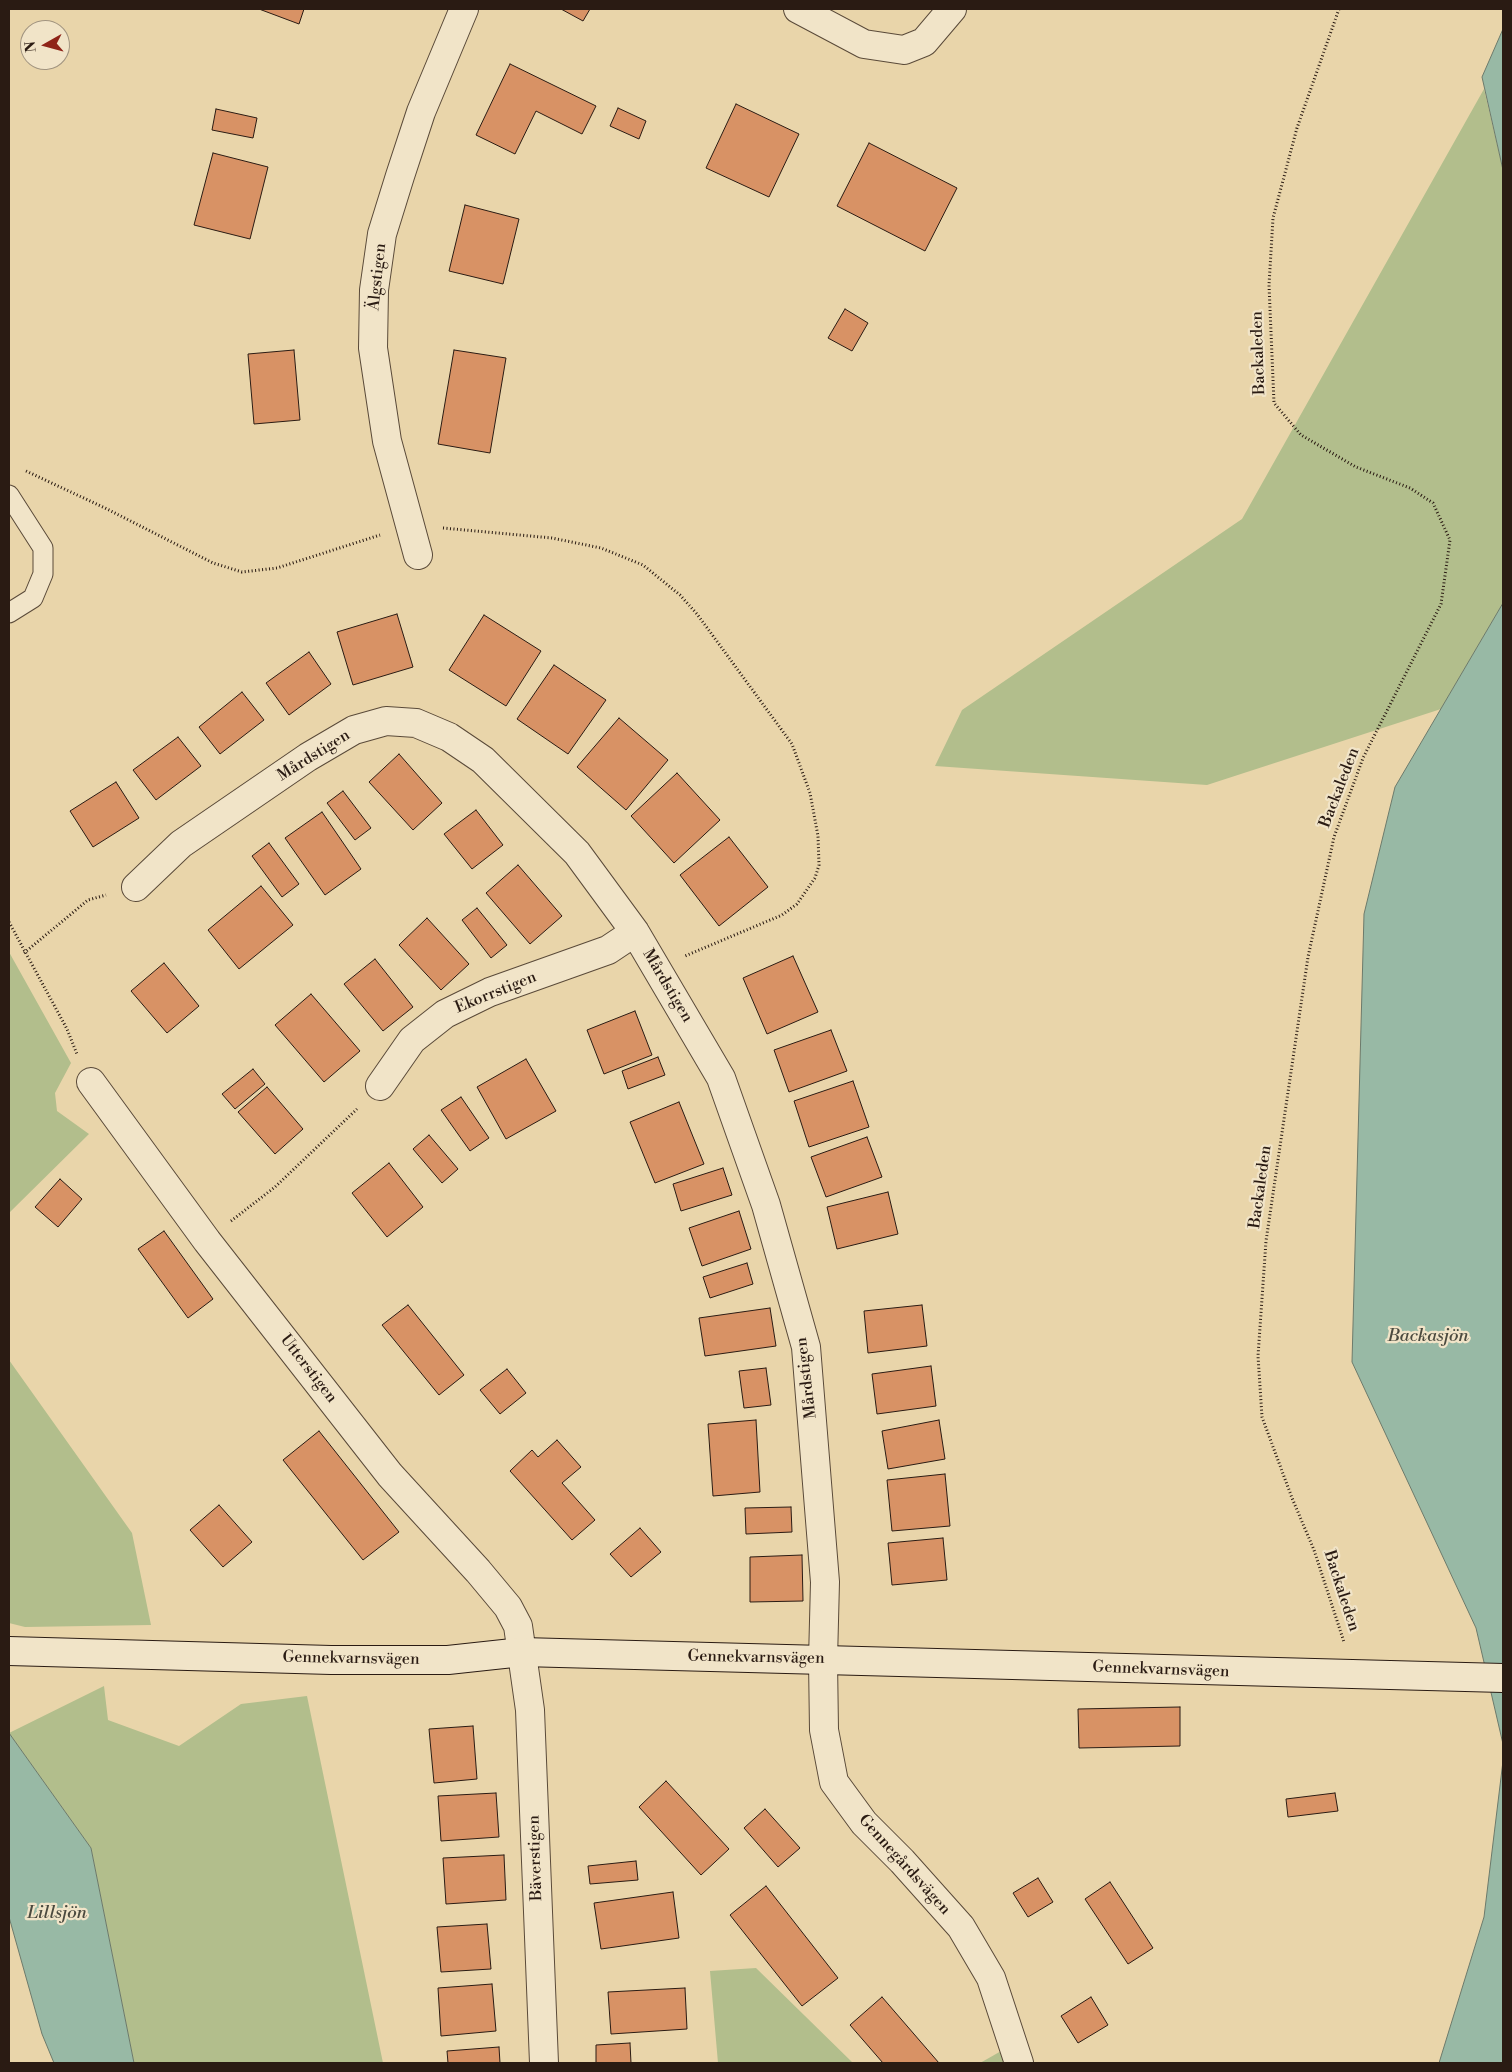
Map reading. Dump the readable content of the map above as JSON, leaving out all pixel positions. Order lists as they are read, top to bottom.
{
  "streets": {
    "street": [
      "Älgstigen",
      "Mårdstigen",
      "Ekorrstigen",
      "Utterstigen",
      "Gennekvarnsvägen",
      "Bäverstigen",
      "Gennegårdsvägen"
    ],
    "path": ["Backaleden"]
  },
  "crossings": [
    ["Backaleden", "Gennekvarnsvägen"],
    ["Mårdstigen", "Ekorrstigen"],
    ["Mårdstigen", "Gennekvarnsvägen"],
    ["Mårdstigen", "Gennegårdsvägen"],
    ["Utterstigen", "Gennekvarnsvägen"],
    ["Utterstigen", "Bäverstigen"],
    ["Gennekvarnsvägen", "Bäverstigen"],
    ["Gennekvarnsvägen", "Gennegårdsvägen"]
  ],
  "water": ["Backasjön", "Lillsjön"],
  "north": "left"
}
